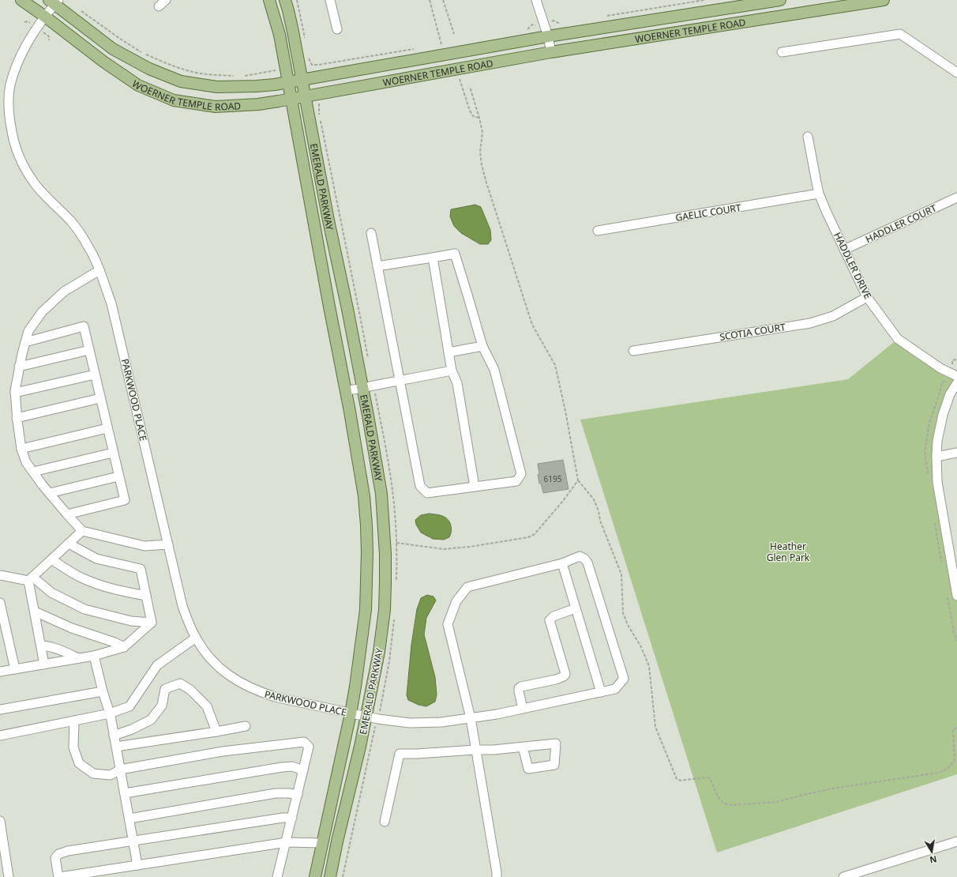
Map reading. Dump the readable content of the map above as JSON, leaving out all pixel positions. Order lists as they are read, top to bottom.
{
  "streets": {
    "main road": ["WOERNER TEMPLE ROAD", "EMERALD PARKWAY"],
    "street": [
      "GAELIC COURT",
      "HADDLER COURT",
      "HADDLER DRIVE",
      "SCOTIA COURT",
      "PARKWOOD PLACE"
    ]
  },
  "crossings": [
    ["WOERNER TEMPLE ROAD", "EMERALD PARKWAY"],
    ["WOERNER TEMPLE ROAD", "PARKWOOD PLACE"],
    ["EMERALD PARKWAY", "PARKWOOD PLACE"],
    ["GAELIC COURT", "HADDLER DRIVE"],
    ["HADDLER COURT", "HADDLER DRIVE"],
    ["HADDLER DRIVE", "SCOTIA COURT"]
  ],
  "parks": ["Heather Glen Park"],
  "house_numbers": ["6195"],
  "north": "bottom"
}
